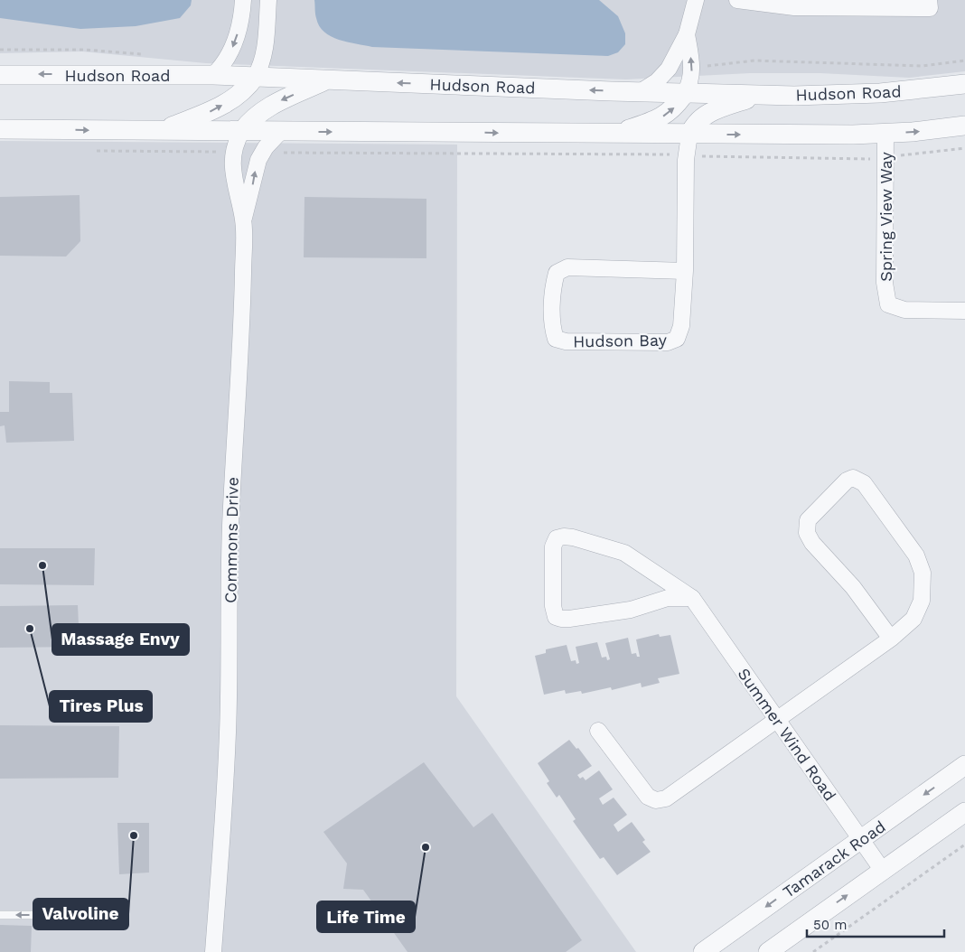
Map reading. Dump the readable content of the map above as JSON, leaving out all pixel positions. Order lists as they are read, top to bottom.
{
  "streets": {
    "street": [
      "Hudson Road",
      "Spring View Way",
      "Hudson Bay",
      "Commons Drive",
      "Summer Wind Road",
      "Tamarack Road"
    ]
  },
  "crossings": [
    ["Summer Wind Road", "Tamarack Road"]
  ],
  "places": [
    "Massage Envy",
    "Tires Plus",
    "Valvoline",
    "Life Time"
  ],
  "scale_bar": "50 m"
}
